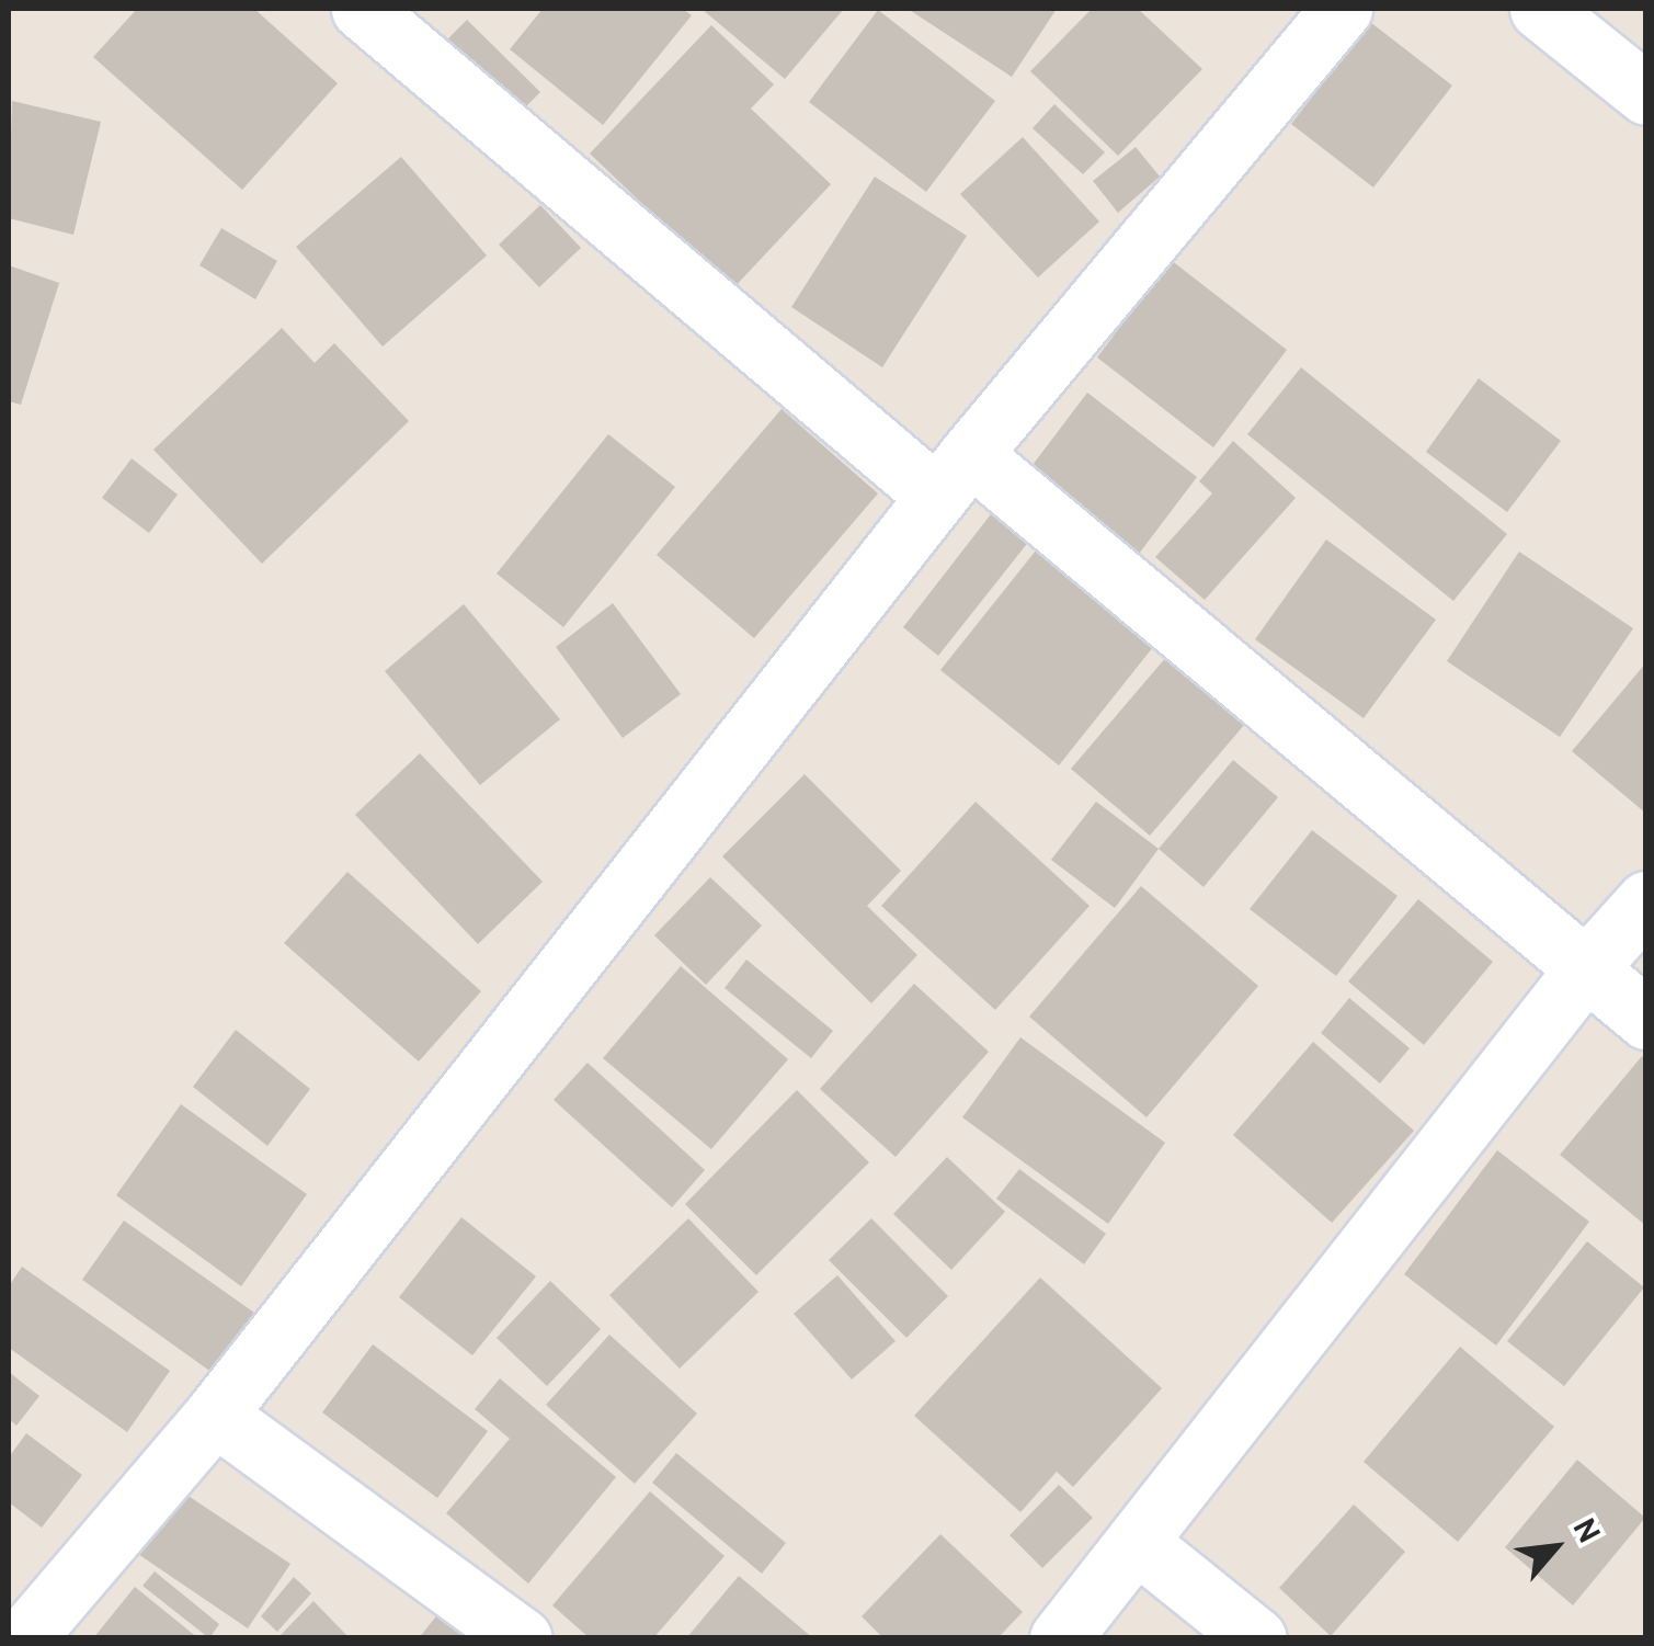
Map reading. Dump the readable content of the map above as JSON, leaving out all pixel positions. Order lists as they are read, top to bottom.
{
  "north": "top right"
}
